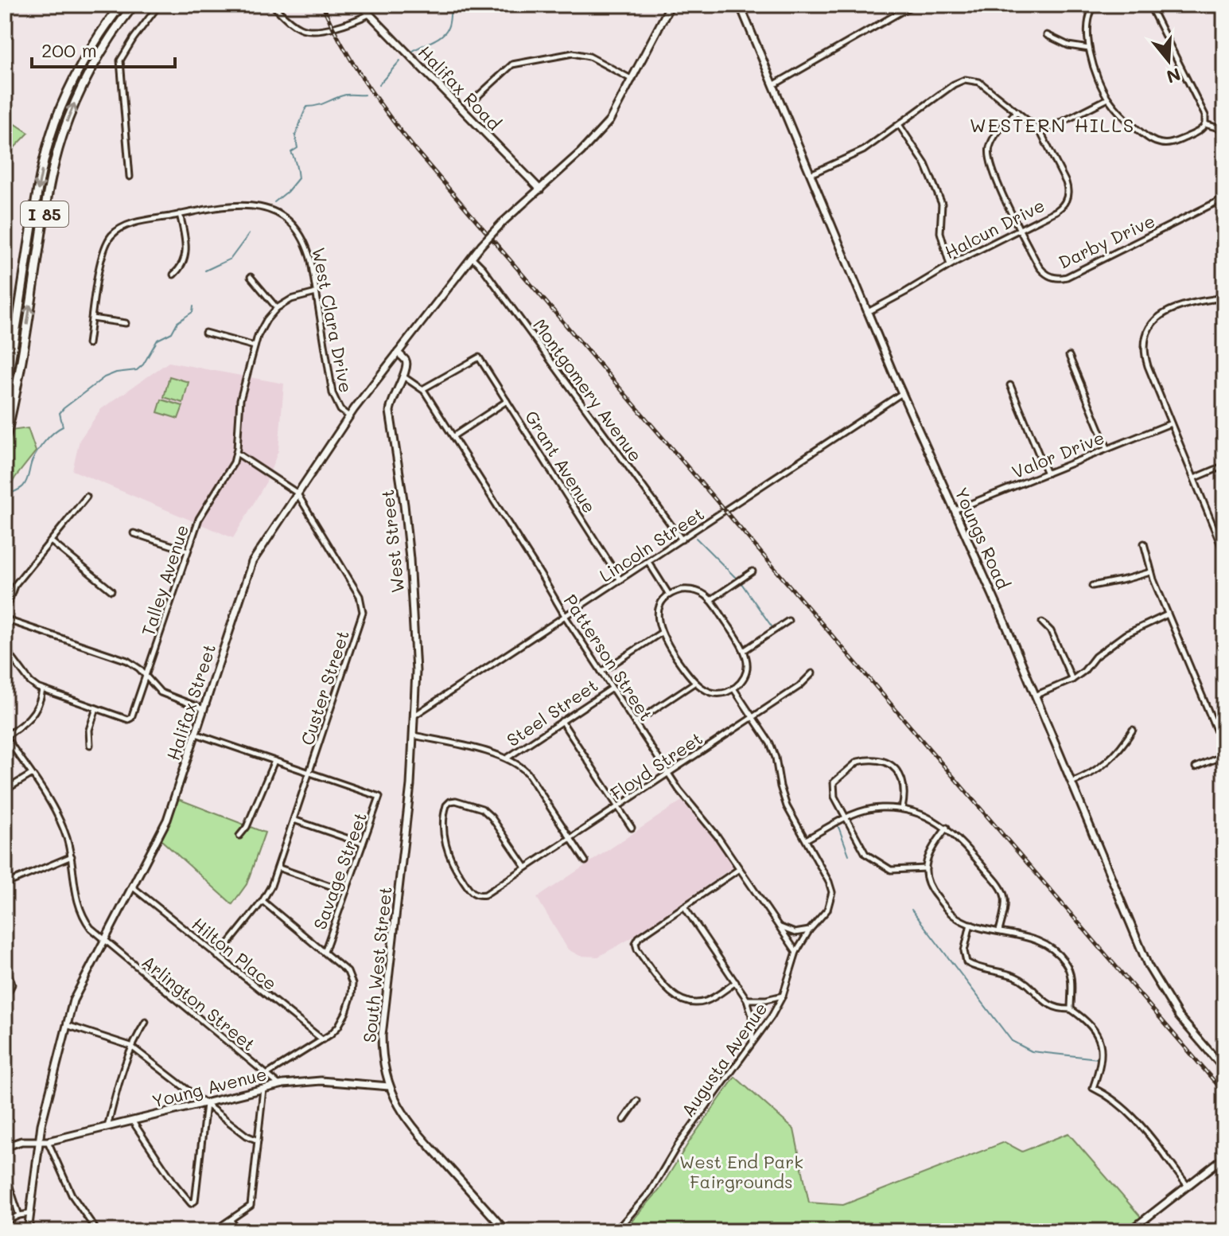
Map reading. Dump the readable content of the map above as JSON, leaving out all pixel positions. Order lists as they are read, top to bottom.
{
  "streets": {
    "highway": ["I 85"],
    "street": [
      "Halifax Road",
      "Halcun Drive",
      "Darby Drive",
      "West Clara Drive",
      "Montgomery Avenue",
      "Valor Drive",
      "Grant Avenue",
      "Youngs Road",
      "West Street",
      "Lincoln Street",
      "Talley Avenue",
      "Patterson Street",
      "Custer Street",
      "Halifax Street",
      "Steel Street",
      "Floyd Street",
      "Savage Street",
      "Hilton Place",
      "South West Street",
      "Arlington Street",
      "Augusta Avenue",
      "Young Avenue"
    ]
  },
  "crossings": [
    ["Halifax Road", "Halifax Street"],
    ["Halcun Drive", "Darby Drive"],
    ["Halcun Drive", "Youngs Road"],
    ["West Clara Drive", "Halifax Street"],
    ["Montgomery Avenue", "Lincoln Street"],
    ["Montgomery Avenue", "Halifax Street"],
    ["Valor Drive", "Youngs Road"],
    ["Grant Avenue", "Lincoln Street"],
    ["Grant Avenue", "Patterson Street"],
    ["Youngs Road", "Lincoln Street"],
    ["West Street", "Lincoln Street"],
    ["West Street", "Patterson Street"],
    ["West Street", "South West Street"],
    ["Lincoln Street", "Patterson Street"],
    ["Talley Avenue", "Custer Street"],
    ["Patterson Street", "Steel Street"],
    ["Patterson Street", "Floyd Street"],
    ["Patterson Street", "Augusta Avenue"],
    ["Custer Street", "Halifax Street"],
    ["Custer Street", "Savage Street"],
    ["Custer Street", "Hilton Place"],
    ["Halifax Street", "Hilton Place"],
    ["Halifax Street", "Arlington Street"],
    ["Halifax Street", "Young Avenue"],
    ["Floyd Street", "Augusta Avenue"],
    ["South West Street", "Young Avenue"],
    ["Arlington Street", "Young Avenue"]
  ],
  "districts": ["WESTERN HILLS"],
  "parks": ["West End Park Fairgrounds"],
  "scale_bar": "200 m",
  "north": "bottom"
}
